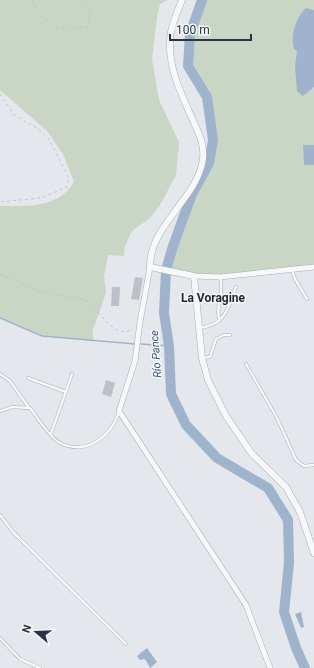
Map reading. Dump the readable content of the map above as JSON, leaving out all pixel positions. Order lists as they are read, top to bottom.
{
  "districts": ["La Voragine"],
  "water": ["Río Pance"],
  "scale_bar": "100 m",
  "north": "left"
}
